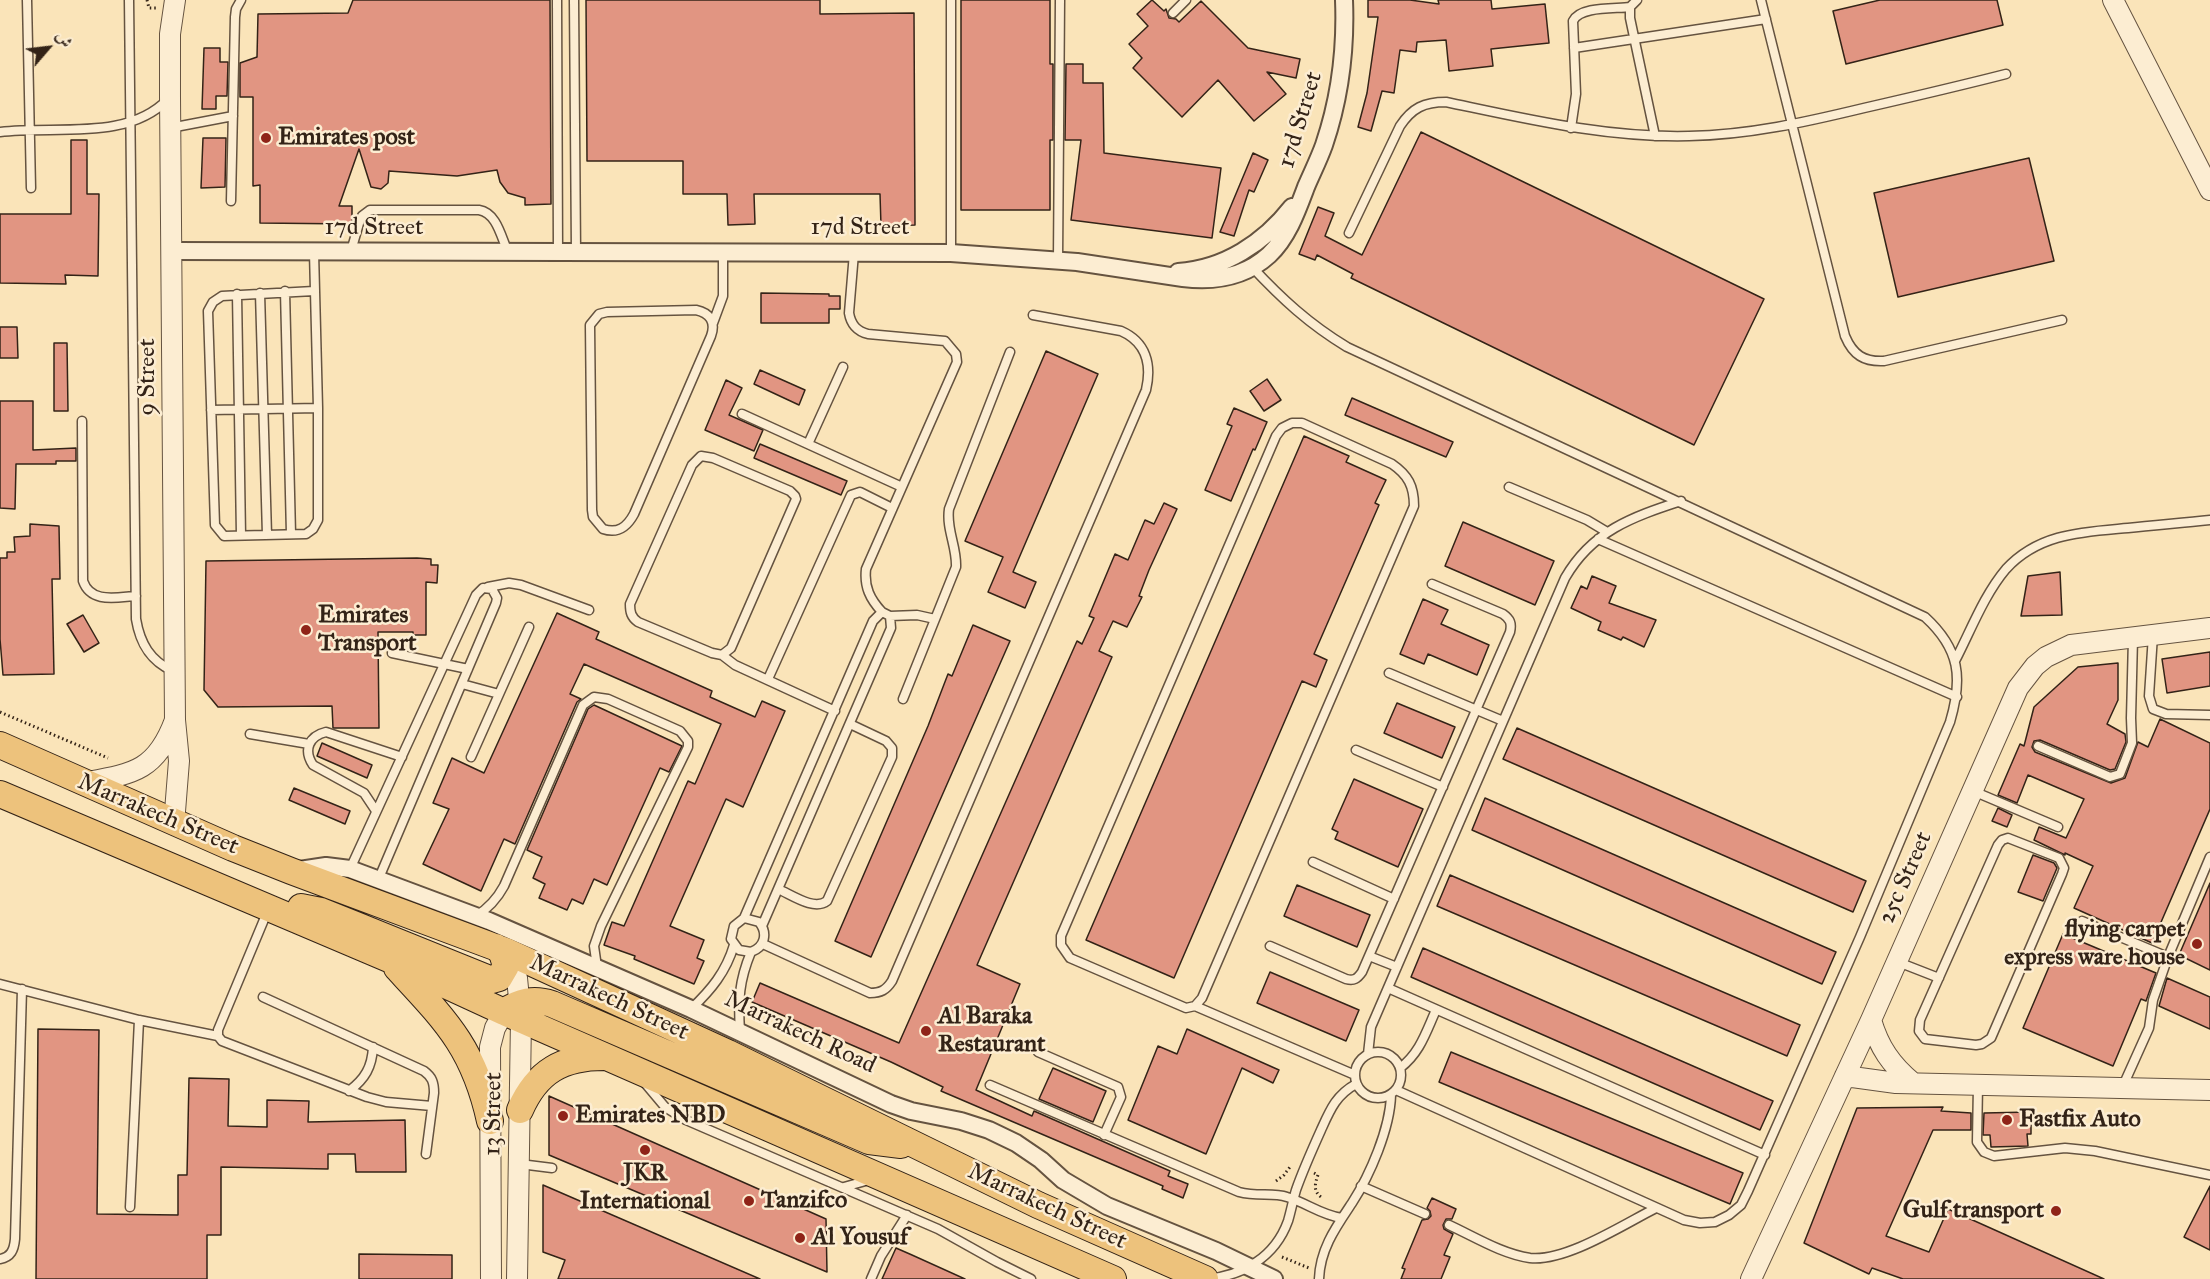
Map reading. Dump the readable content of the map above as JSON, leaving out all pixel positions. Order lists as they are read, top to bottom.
{
  "streets": {
    "main road": ["Marrakech Street"],
    "street": [
      "17d Street",
      "9 Street",
      "25c Street",
      "Marrakech Road",
      "13 Street"
    ]
  },
  "crossings": [
    ["17d Street", "9 Street"],
    ["9 Street", "Marrakech Street"],
    ["Marrakech Street", "Marrakech Road"],
    ["Marrakech Street", "13 Street"]
  ],
  "places": [
    "Emirates post",
    "Emirates Transport",
    "flying carpet express ware house",
    "Al Baraka Restaurant",
    "Emirates NBD",
    "Fastfix Auto",
    "JKR International",
    "Tanzifco",
    "Gulf transport",
    "Al Yousuf"
  ],
  "north": "top right"
}
